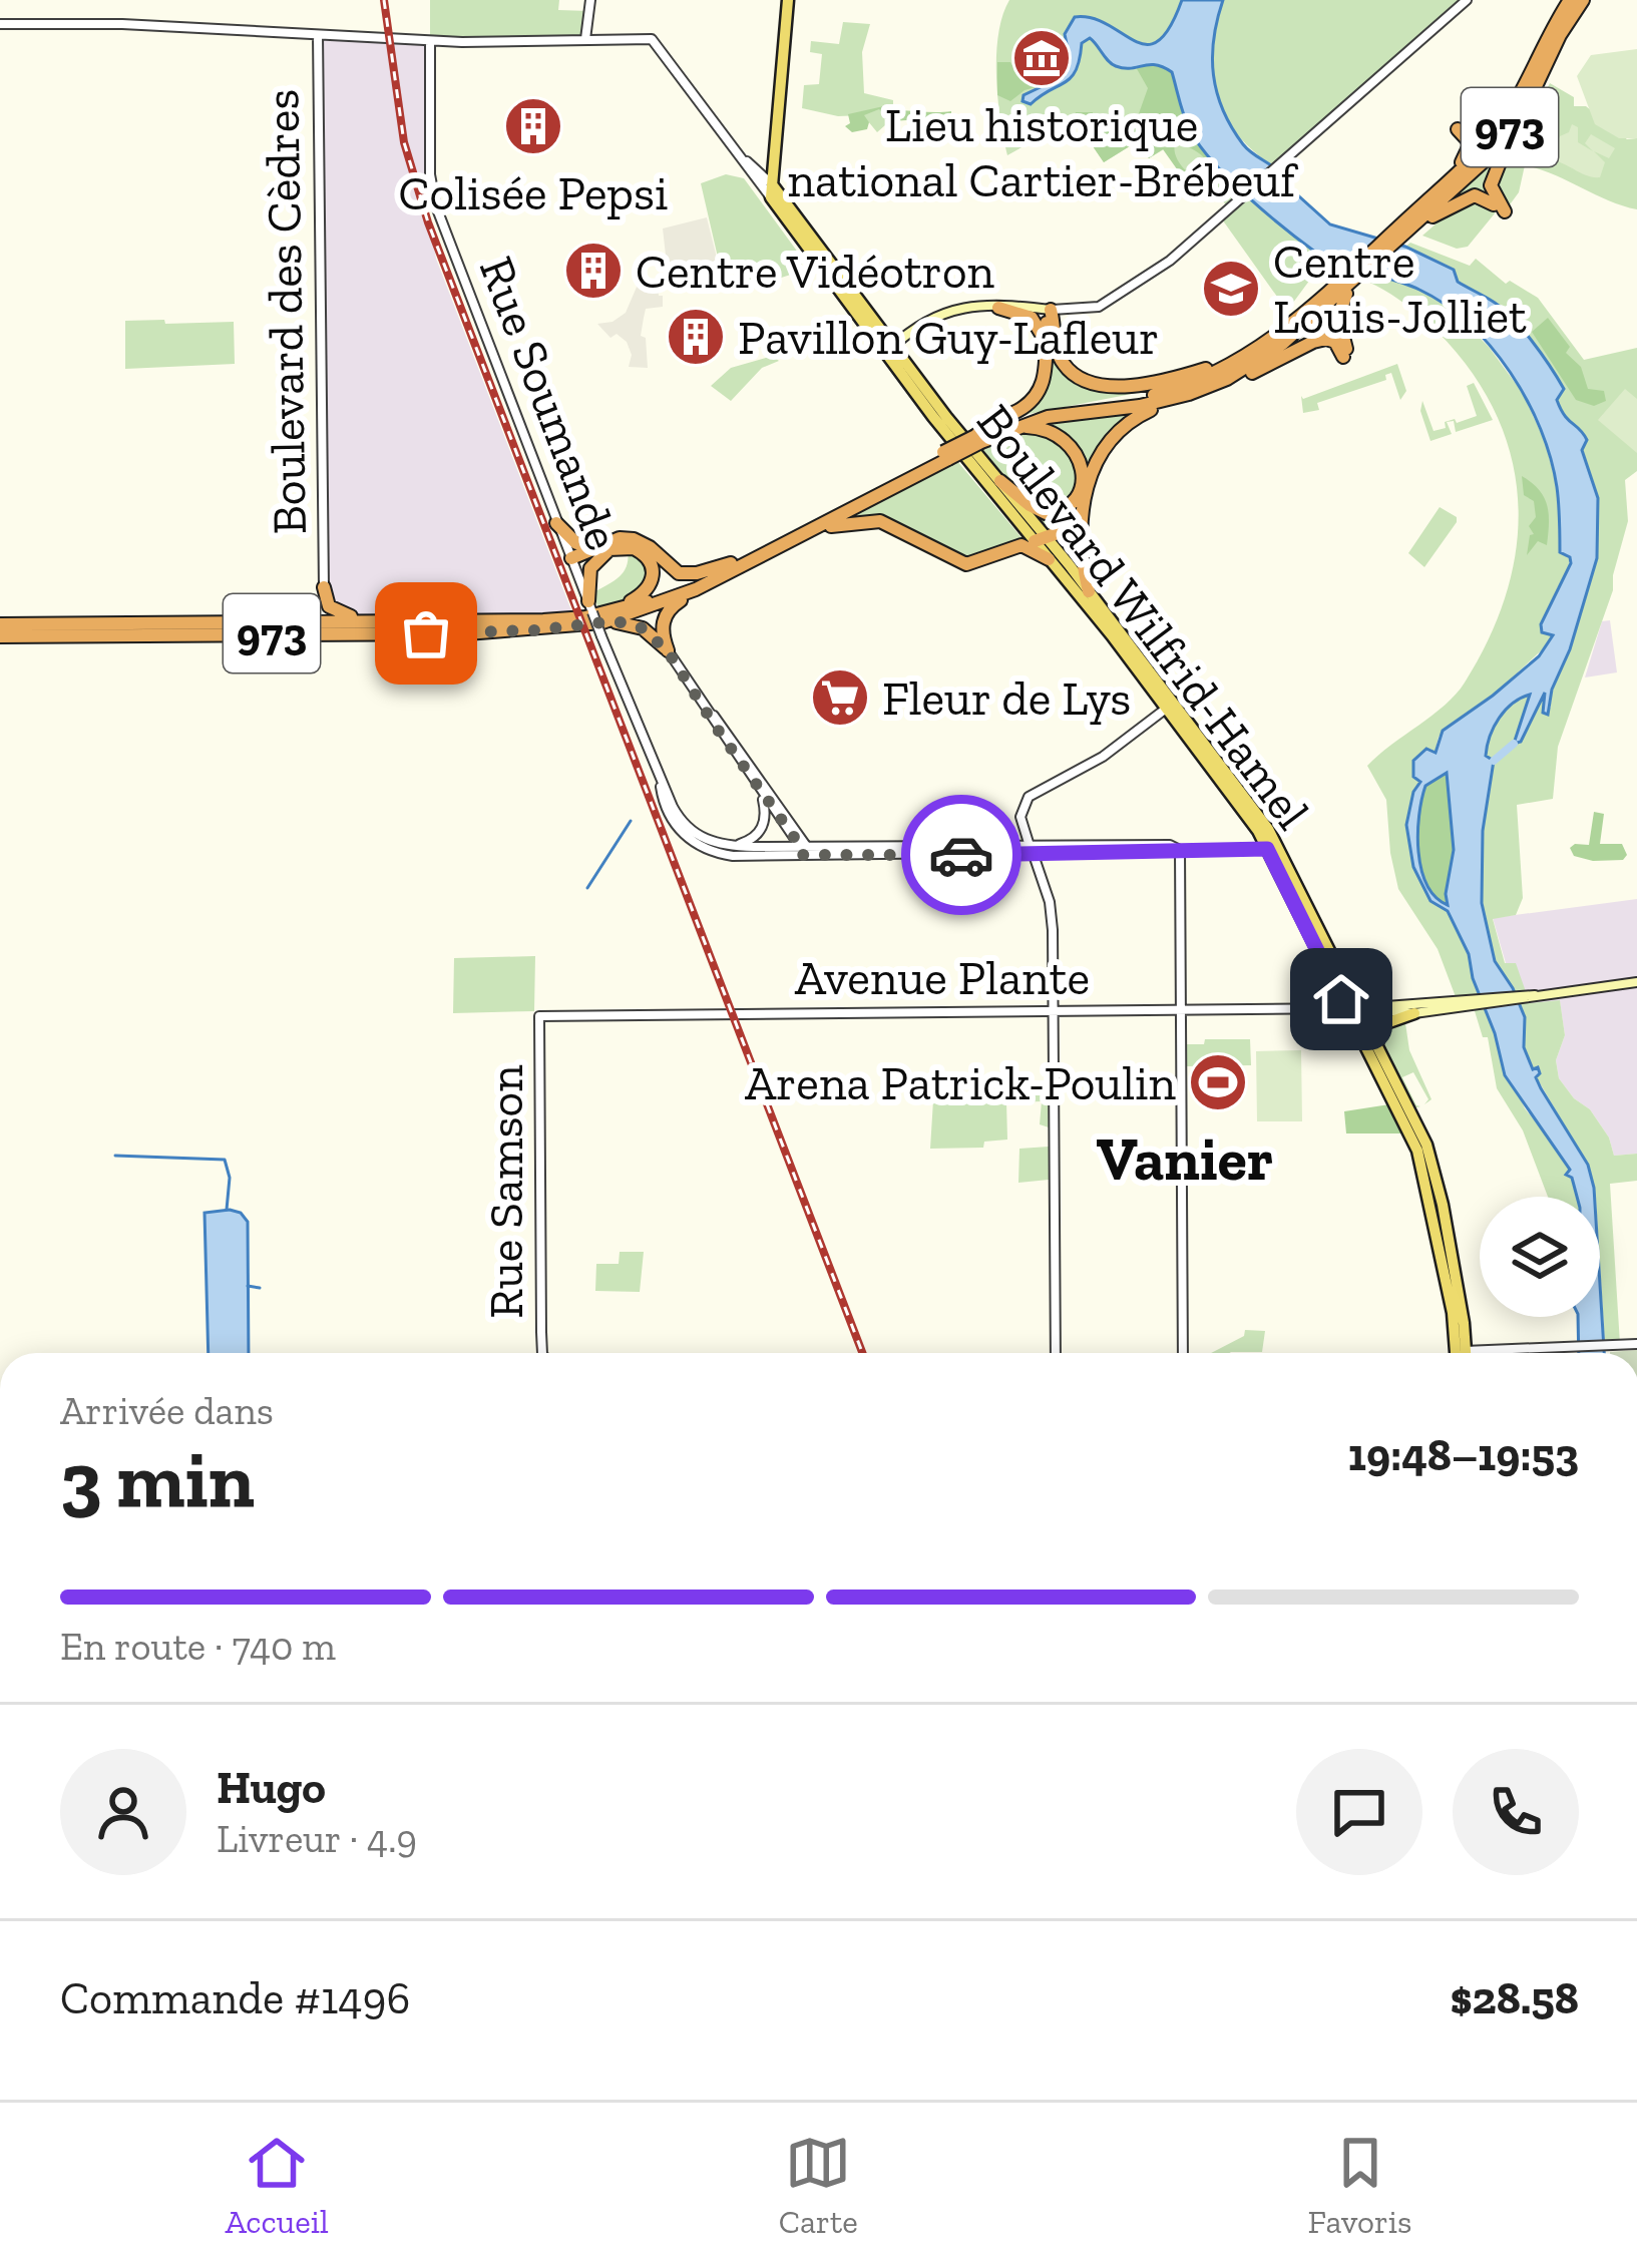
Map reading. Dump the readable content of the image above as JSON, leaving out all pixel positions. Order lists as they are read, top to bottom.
{
  "streets": {
    "highway": ["973"],
    "main road": ["Boulevard Wilfrid-Hamel"],
    "street": [
      "Boulevard des Cèdres",
      "Rue Soumande",
      "Avenue Plante",
      "Rue Samson"
    ]
  },
  "crossings": [
    ["973", "Rue Soumande"],
    ["Rue Soumande", "Boulevard Wilfrid-Hamel"],
    ["Boulevard Wilfrid-Hamel", "Avenue Plante"],
    ["Avenue Plante", "Rue Samson"]
  ],
  "districts": ["Vanier"],
  "places": {
    "museum": ["Lieu historique national Cartier-Brébeuf"],
    "building": ["Colisée Pepsi", "Centre Vidéotron", "Pavillon Guy-Lafleur"],
    "school or university": ["Centre Louis-Jolliet"],
    "supermarket": ["Fleur de Lys"],
    "sports": ["Arena Patrick-Poulin"]
  },
  "page": {
    "heading": ["3 min", "Arrivée dans", "19:48–19:53"],
    "panel": [
      "Hugo",
      "Livreur · 4.9",
      "Commande #1496",
      "$28.58"
    ],
    "bar": "En route · 740 m",
    "tabs": ["Accueil", "Carte", "Favoris"]
  }
}
